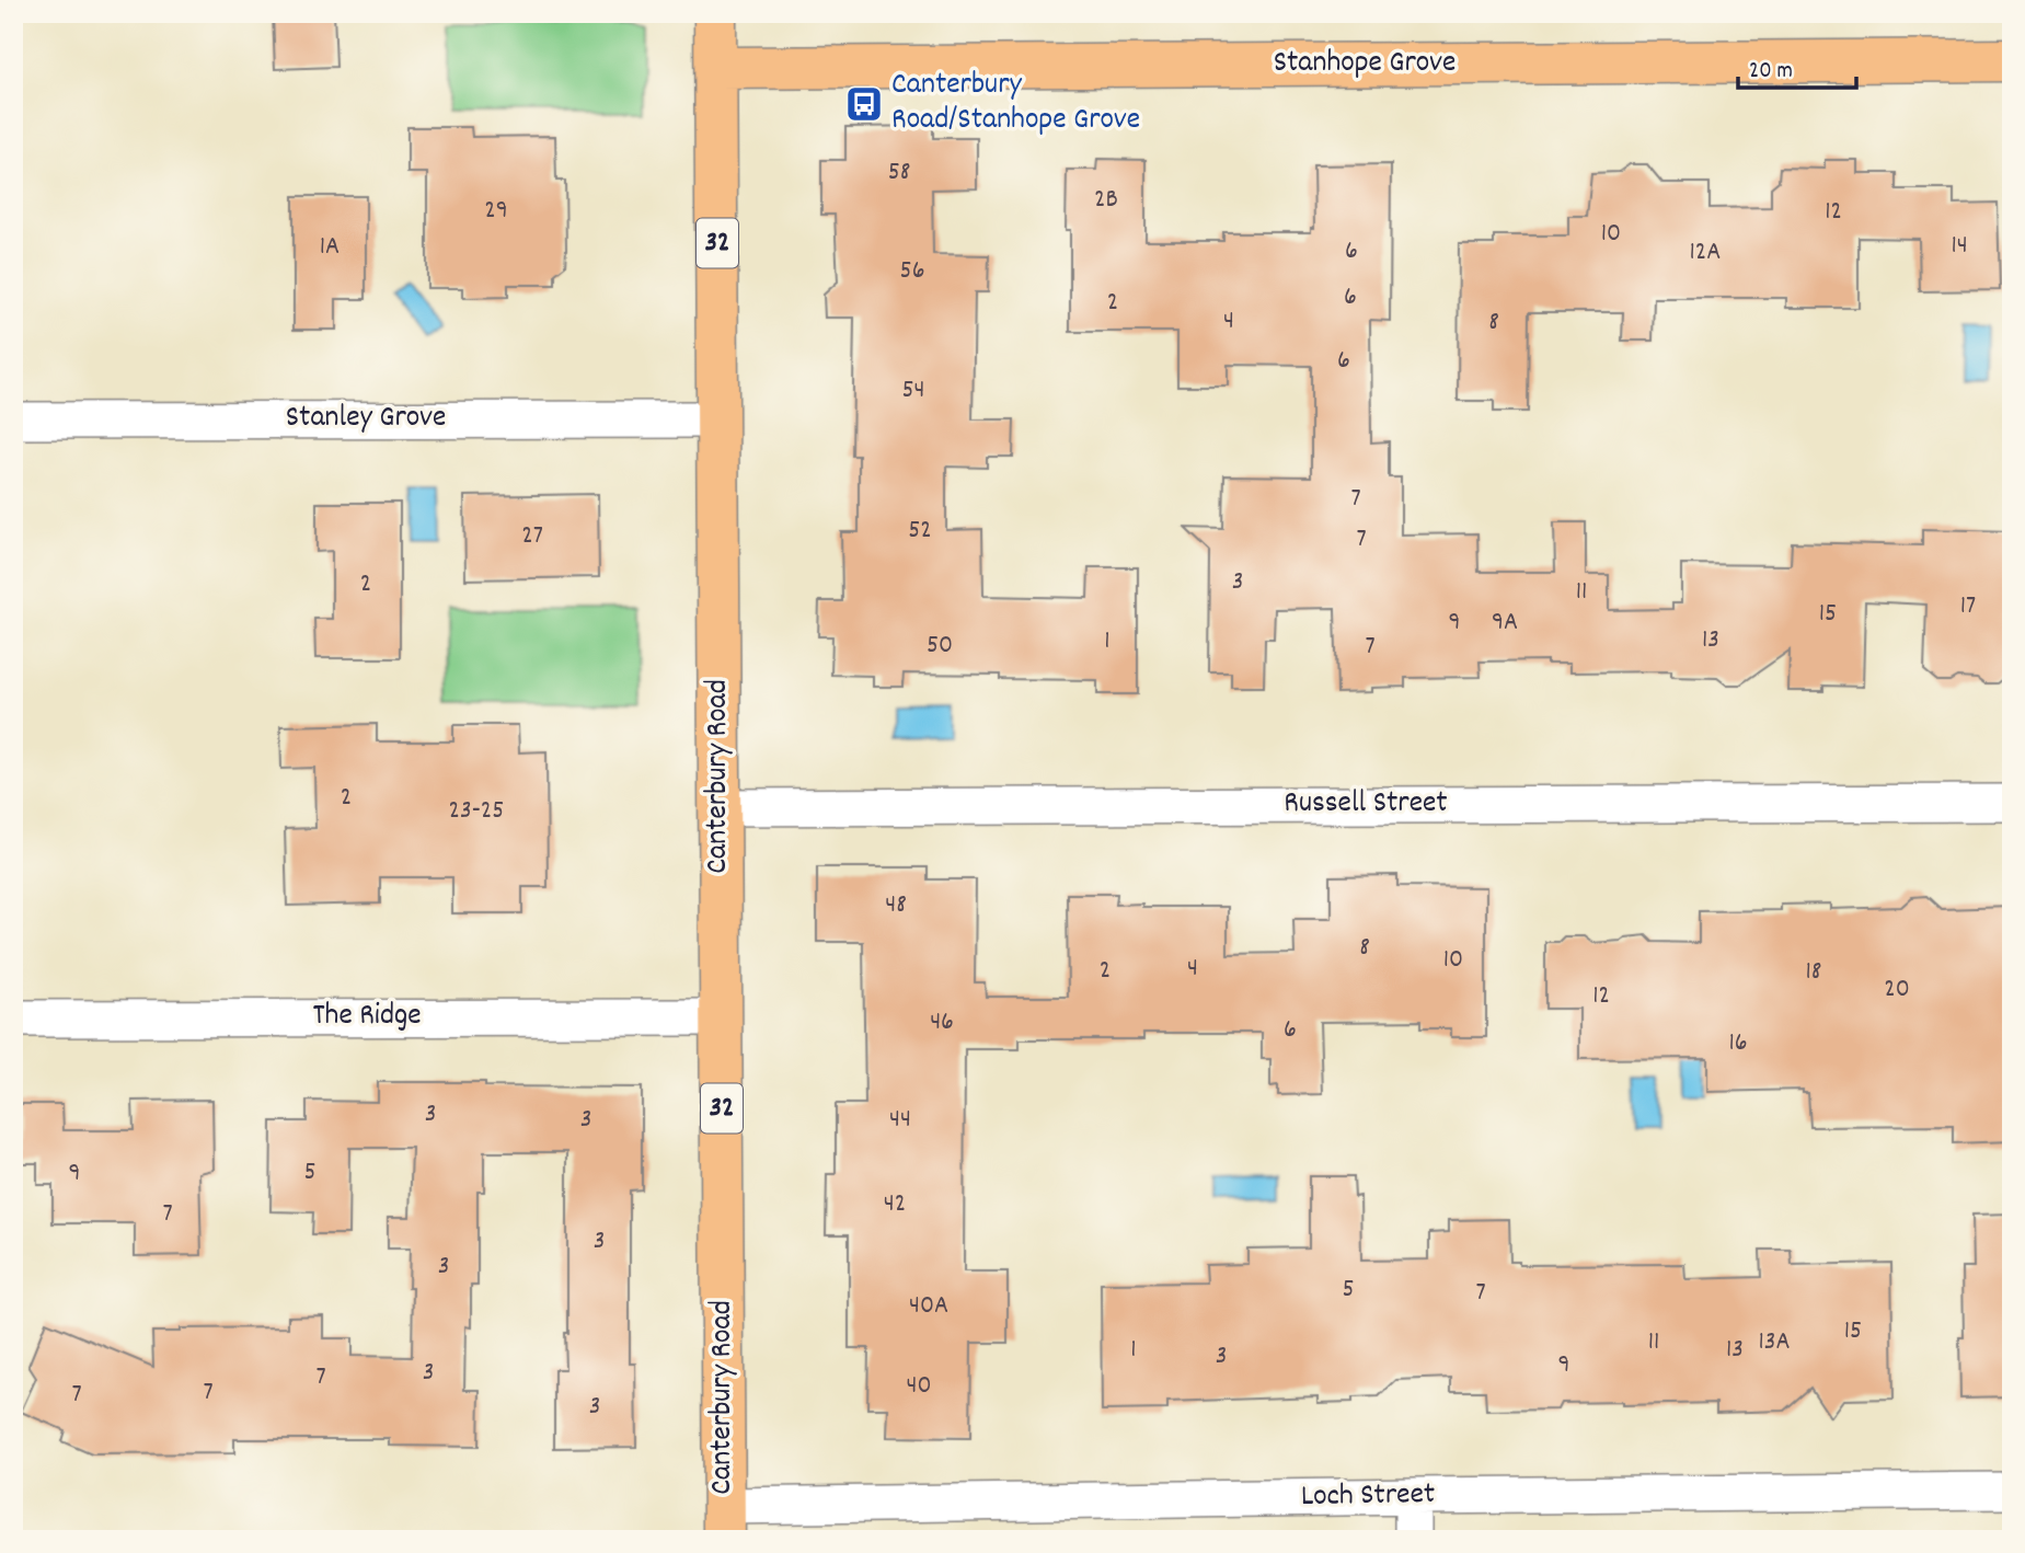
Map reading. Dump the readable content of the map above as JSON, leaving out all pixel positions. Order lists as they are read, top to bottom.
{
  "streets": {
    "main road": ["Stanhope Grove", "32", "Canterbury Road"],
    "street": [
      "Stanley Grove",
      "Russell Street",
      "The Ridge",
      "Loch Street"
    ]
  },
  "crossings": [
    ["Stanhope Grove", "Canterbury Road"],
    ["Stanley Grove", "Canterbury Road"],
    ["Canterbury Road", "Russell Street"],
    ["Canterbury Road", "The Ridge"],
    ["Canterbury Road", "Loch Street"]
  ],
  "places": {
    "bus stop": ["Canterbury Road/Stanhope Grove"]
  },
  "house_numbers": [
    "58",
    "2B",
    "29",
    "12",
    "10",
    "14",
    "1A",
    "6",
    "12A",
    "56",
    "6",
    "2",
    "4",
    "8",
    "6",
    "54",
    "7",
    "52",
    "27",
    "7",
    "3",
    "2",
    "11",
    "17",
    "15",
    "9",
    "9A",
    "13",
    "1",
    "50",
    "7",
    "2",
    "23-25",
    "48",
    "8",
    "10",
    "4",
    "2",
    "18",
    "20",
    "12",
    "46",
    "6",
    "16",
    "3",
    "3",
    "44",
    "5",
    "9",
    "42",
    "7",
    "3",
    "3",
    "5",
    "7",
    "40A",
    "15",
    "11",
    "13A",
    "1",
    "13",
    "3",
    "9",
    "3",
    "7",
    "40",
    "7",
    "7",
    "3"
  ],
  "scale_bar": "20 m"
}
